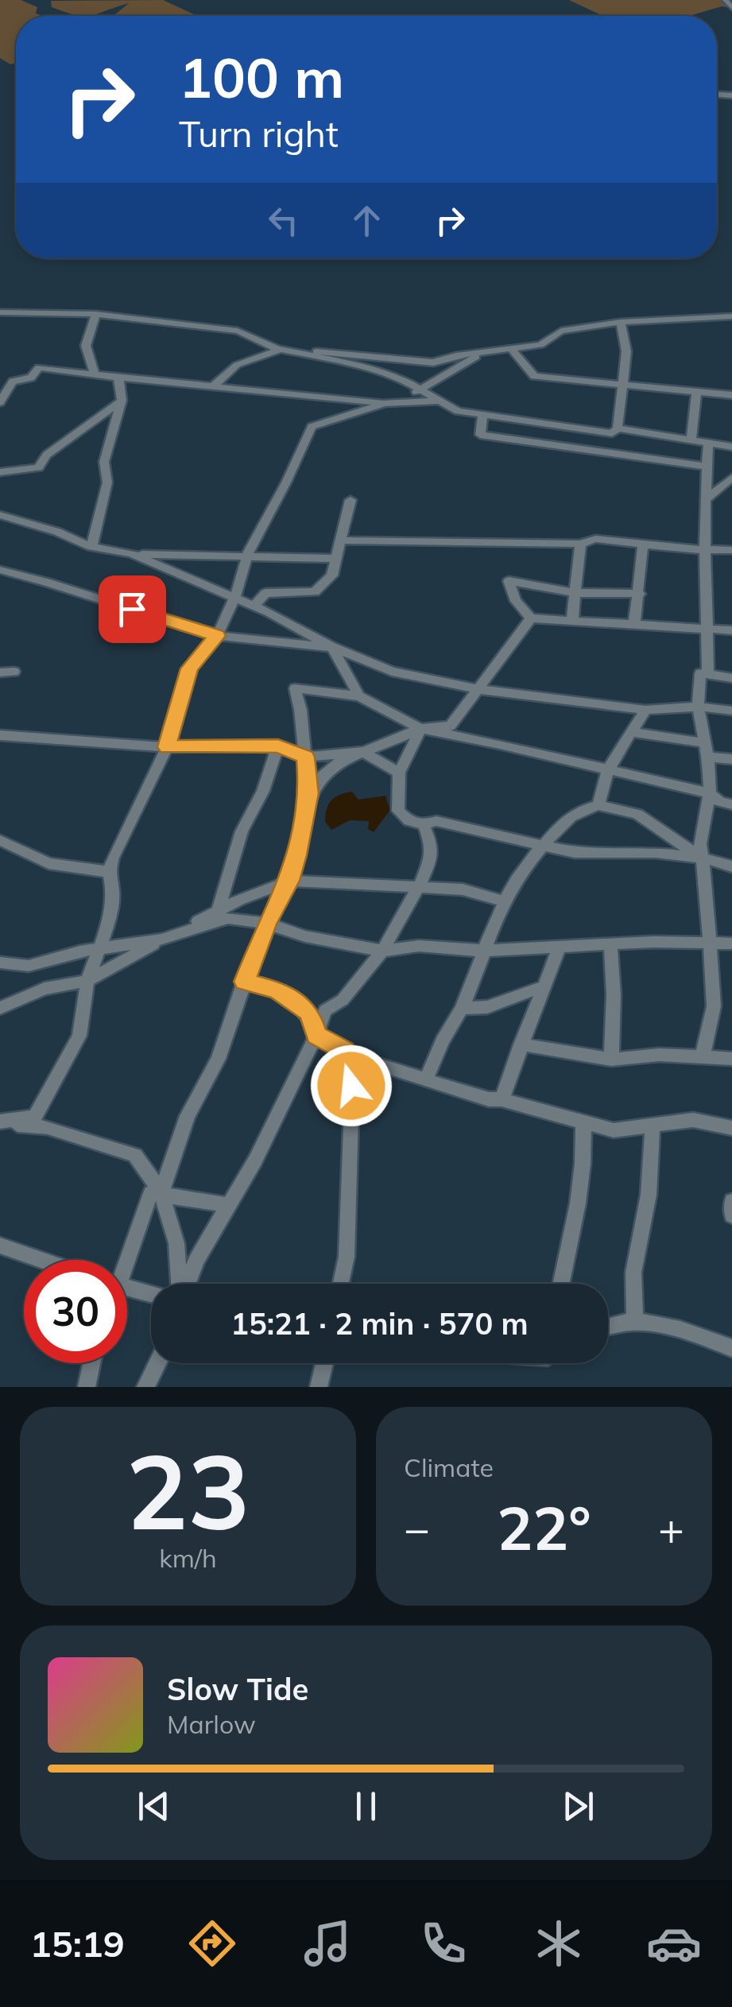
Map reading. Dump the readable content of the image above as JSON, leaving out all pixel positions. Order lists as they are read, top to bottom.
{
  "page": {
    "turn": ["100 m", "Turn right"],
    "limit": "30",
    "trip": "15:21 · 2 min · 570 m",
    "tile": [
      ["23", "km/h"],
      "Climate"
    ],
    "heat": ["−", "22°", "+"],
    "song": ["Slow Tide", "Marlow"],
    "tabs": "15:19"
  }
}
